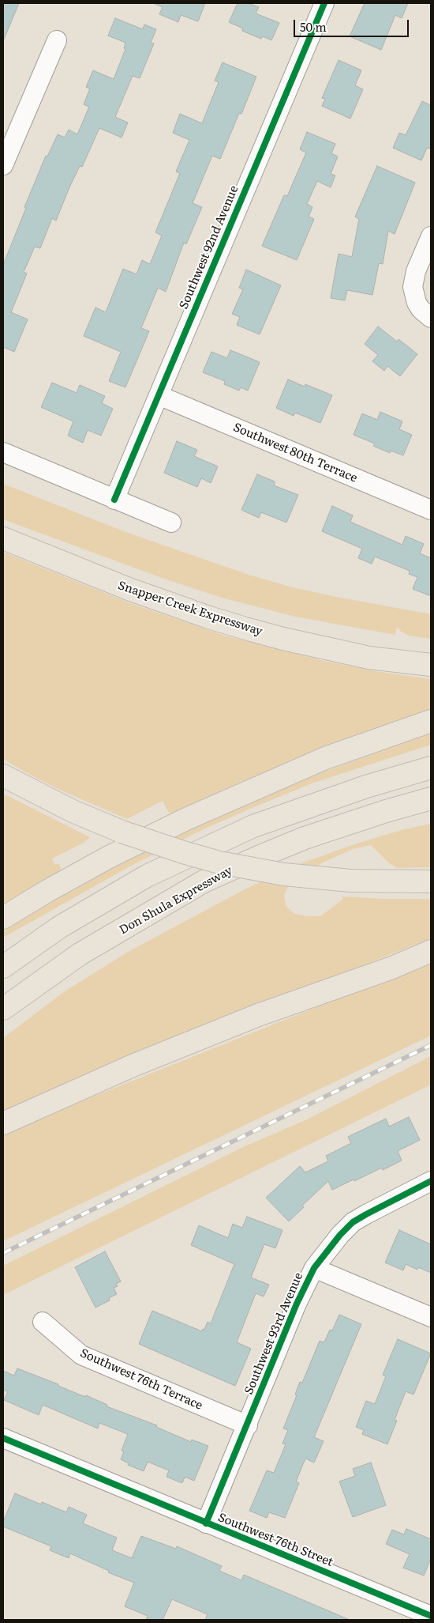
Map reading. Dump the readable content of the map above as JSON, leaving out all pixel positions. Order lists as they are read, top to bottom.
{
  "streets": {
    "highway": ["Snapper Creek Expressway", "Don Shula Expressway"],
    "street": [
      "Southwest 92nd Avenue",
      "Southwest 80th Terrace",
      "Southwest 93rd Avenue",
      "Southwest 76th Terrace",
      "Southwest 76th Street"
    ]
  },
  "crossings": [
    ["Southwest 92nd Avenue", "Southwest 80th Terrace"],
    ["Southwest 93rd Avenue", "Southwest 76th Terrace"],
    ["Southwest 93rd Avenue", "Southwest 76th Street"]
  ],
  "scale_bar": "50 m"
}
